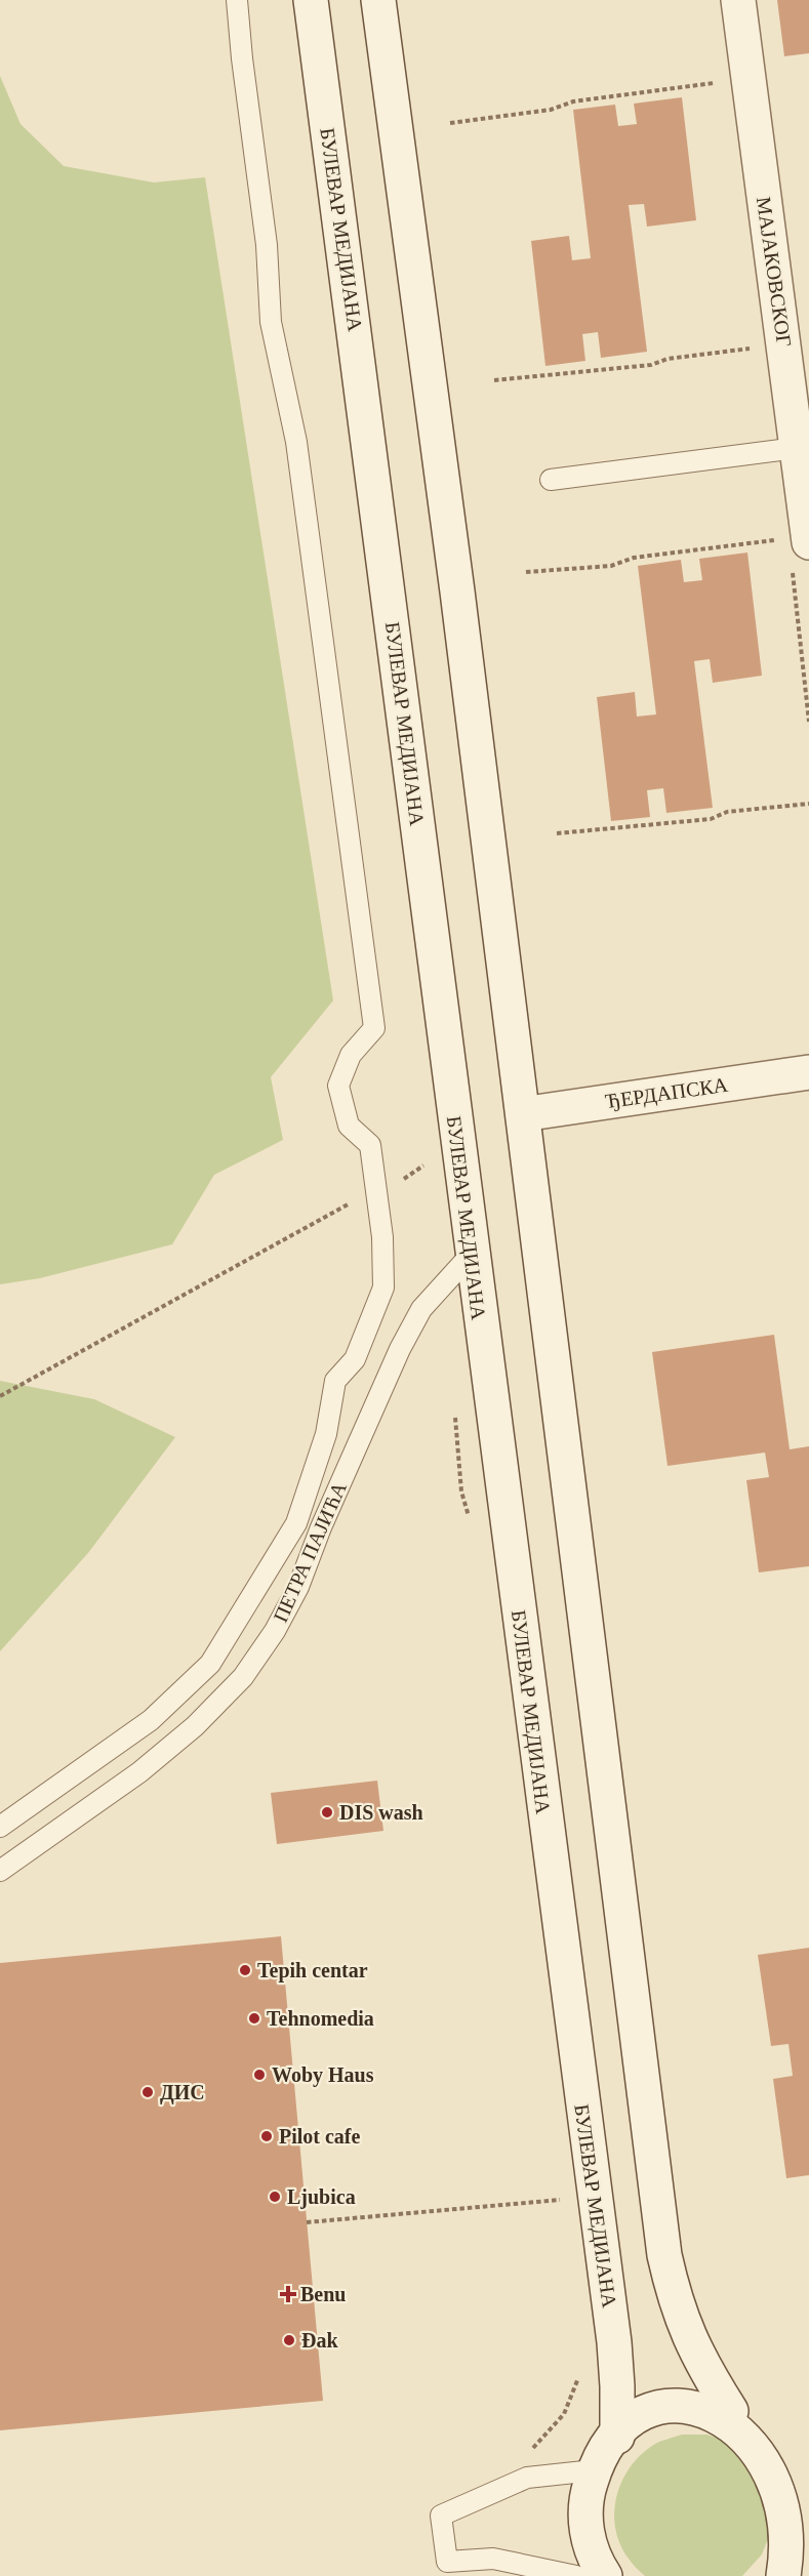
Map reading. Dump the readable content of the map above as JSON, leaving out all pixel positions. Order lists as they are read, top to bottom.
{
  "streets": {
    "main road": ["БУЛЕВАР МЕДИЈАНА", "МАЈАКОВСКОГ", "ЂЕРДАПСКА"],
    "lane": ["ПЕТРА ПАЈИЋА"]
  },
  "crossings": [
    ["БУЛЕВАР МЕДИЈАНА", "ПЕТРА ПАЈИЋА"]
  ],
  "places": {
    "other": [
      "DIS wash",
      "Tepih centar",
      "Tehnomedia",
      "Woby Haus",
      "ДИС",
      "Pilot cafe",
      "Ljubica",
      "Đak"
    ],
    "health": ["Benu"]
  }
}
